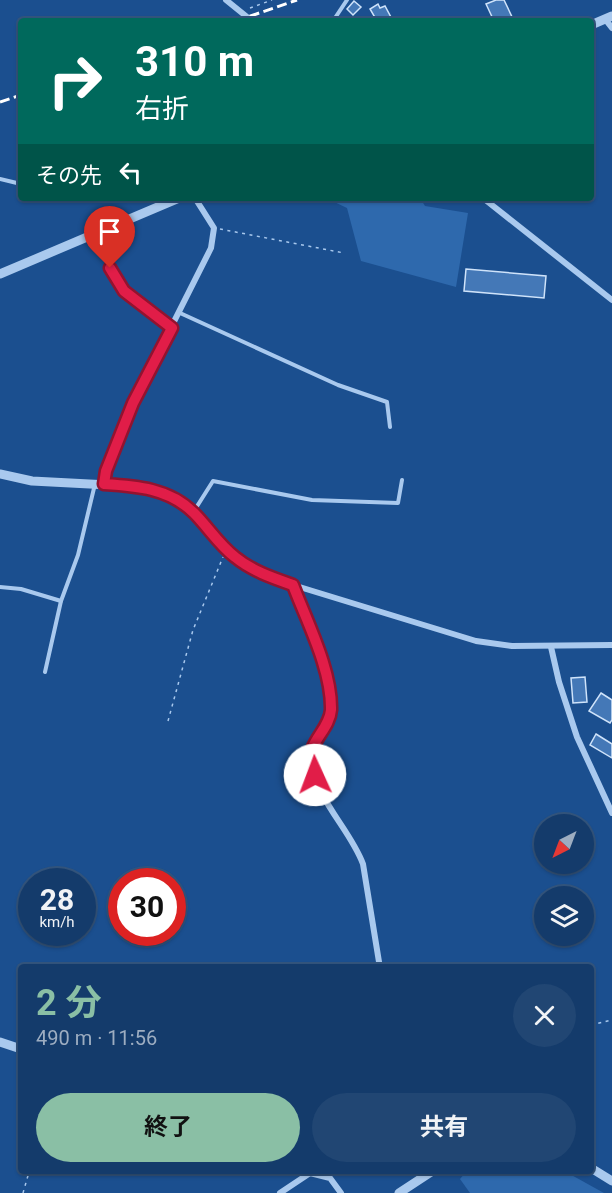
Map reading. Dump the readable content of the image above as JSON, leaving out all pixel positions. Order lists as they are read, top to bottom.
{
  "north": "bottom left",
  "page": {
    "turn": ["310 m", "右折"],
    "then": "その先",
    "speed": "28 km/h",
    "limit": "30",
    "heading": ["2 分", "490 m · 11:56"],
    "buttons": ["終了", "共有"]
  }
}
